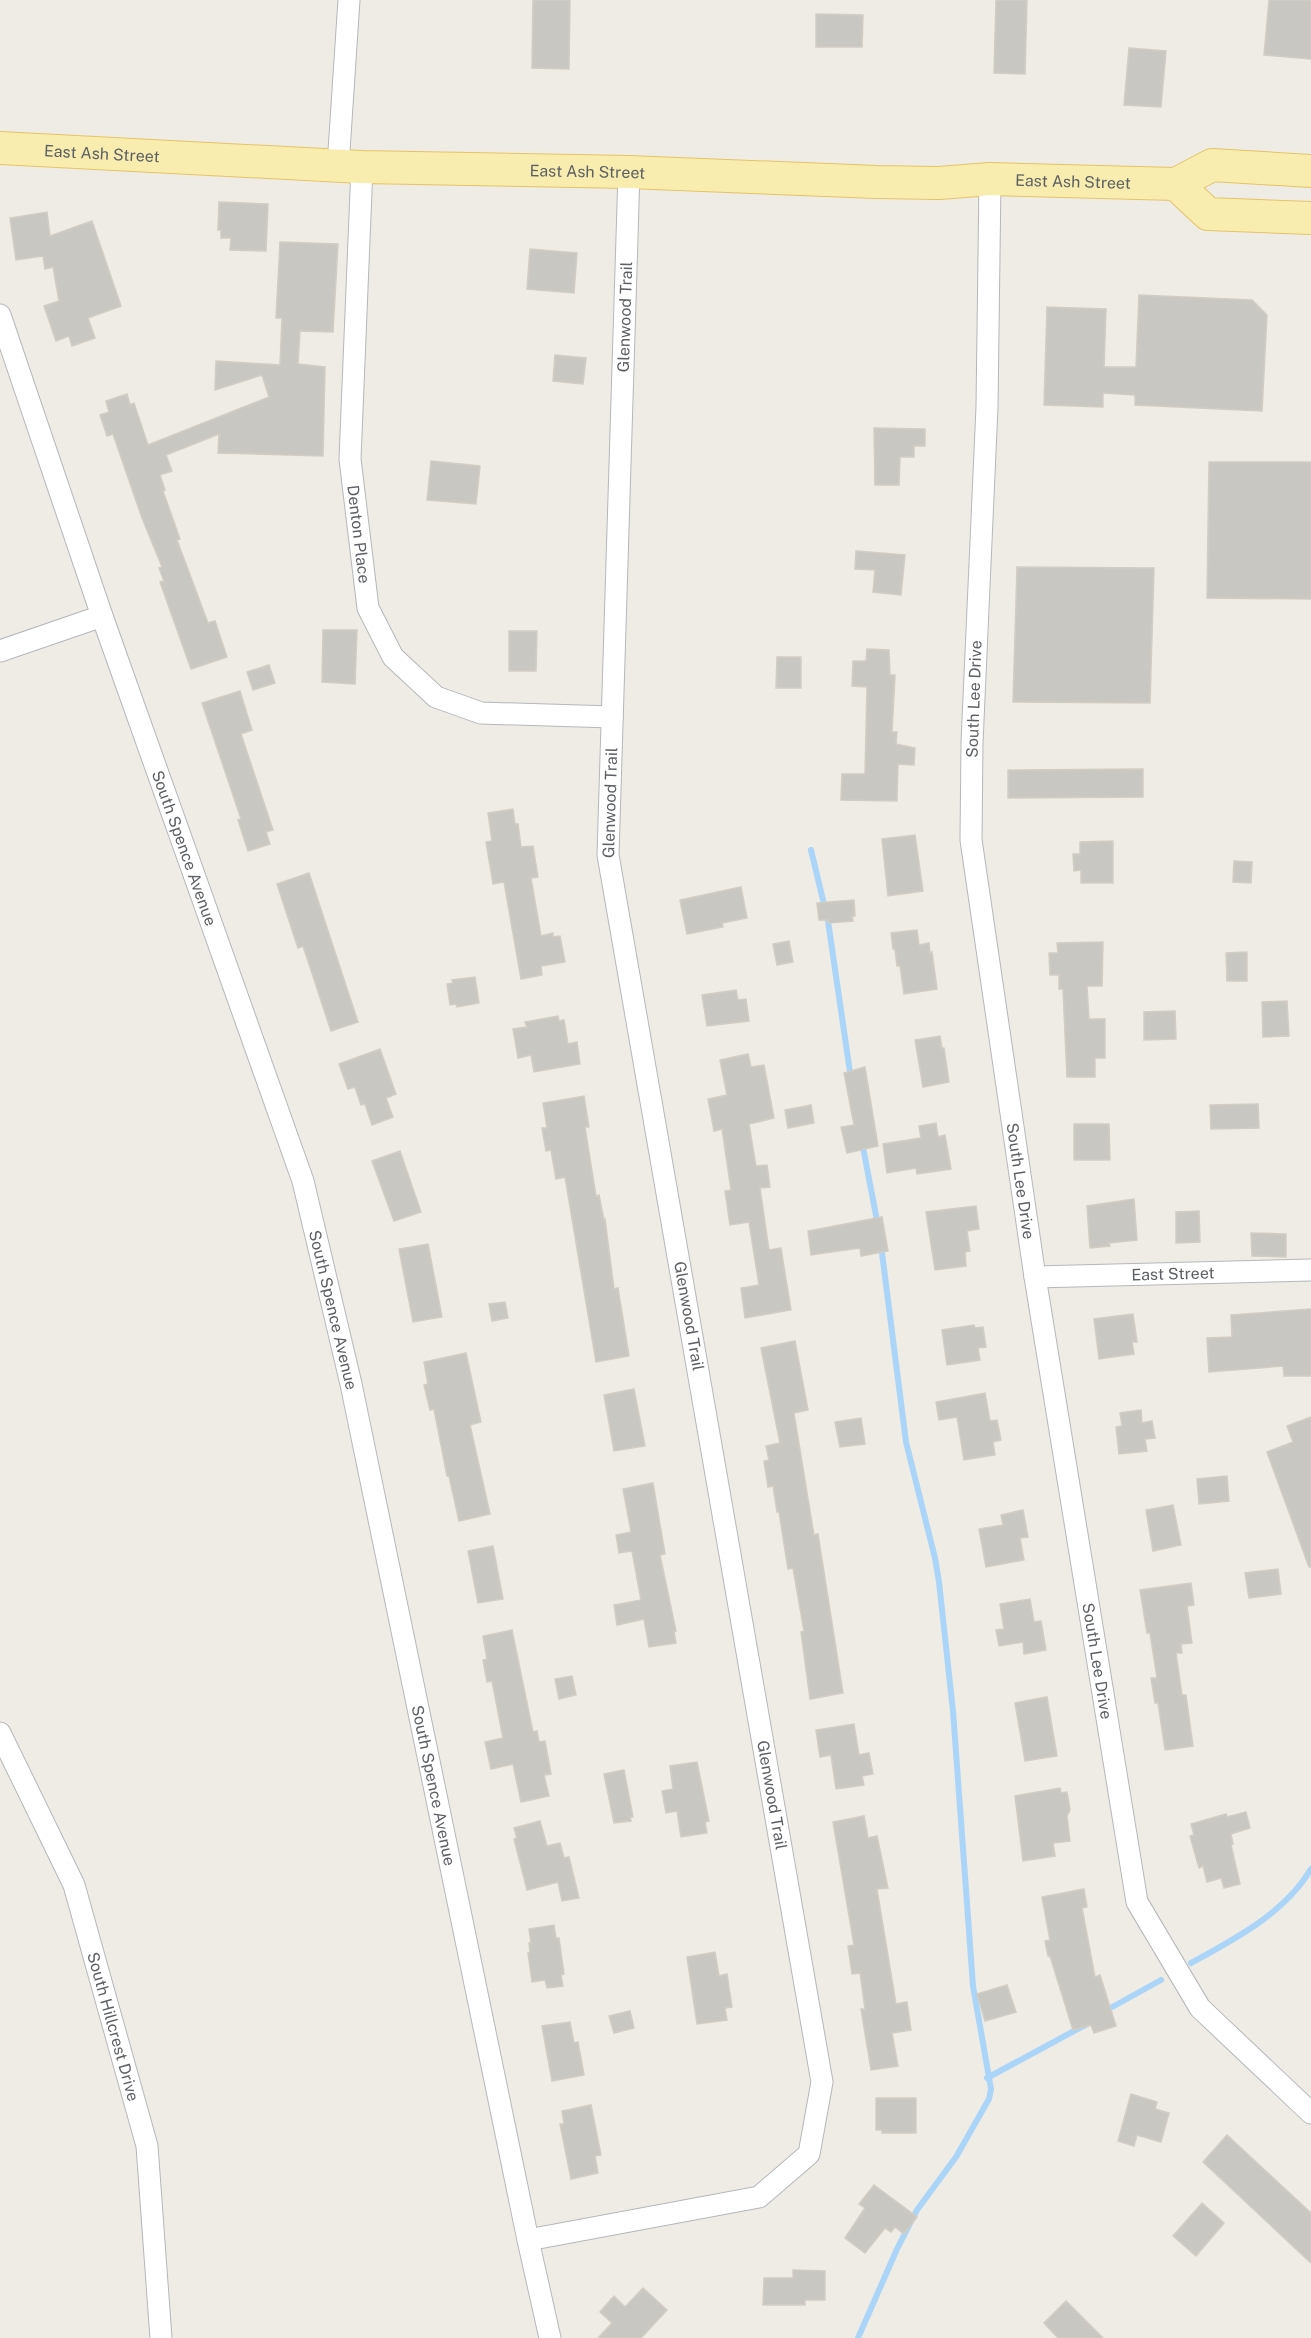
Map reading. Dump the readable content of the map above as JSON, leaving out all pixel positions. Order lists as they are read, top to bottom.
{
  "streets": {
    "main road": ["East Ash Street"],
    "street": [
      "Glenwood Trail",
      "Denton Place",
      "South Lee Drive",
      "South Spence Avenue",
      "East Street",
      "South Hillcrest Drive"
    ]
  },
  "crossings": [
    ["East Ash Street", "Glenwood Trail"],
    ["East Ash Street", "Denton Place"],
    ["East Ash Street", "South Lee Drive"],
    ["Glenwood Trail", "Denton Place"],
    ["Glenwood Trail", "South Spence Avenue"],
    ["South Lee Drive", "East Street"]
  ]
}
